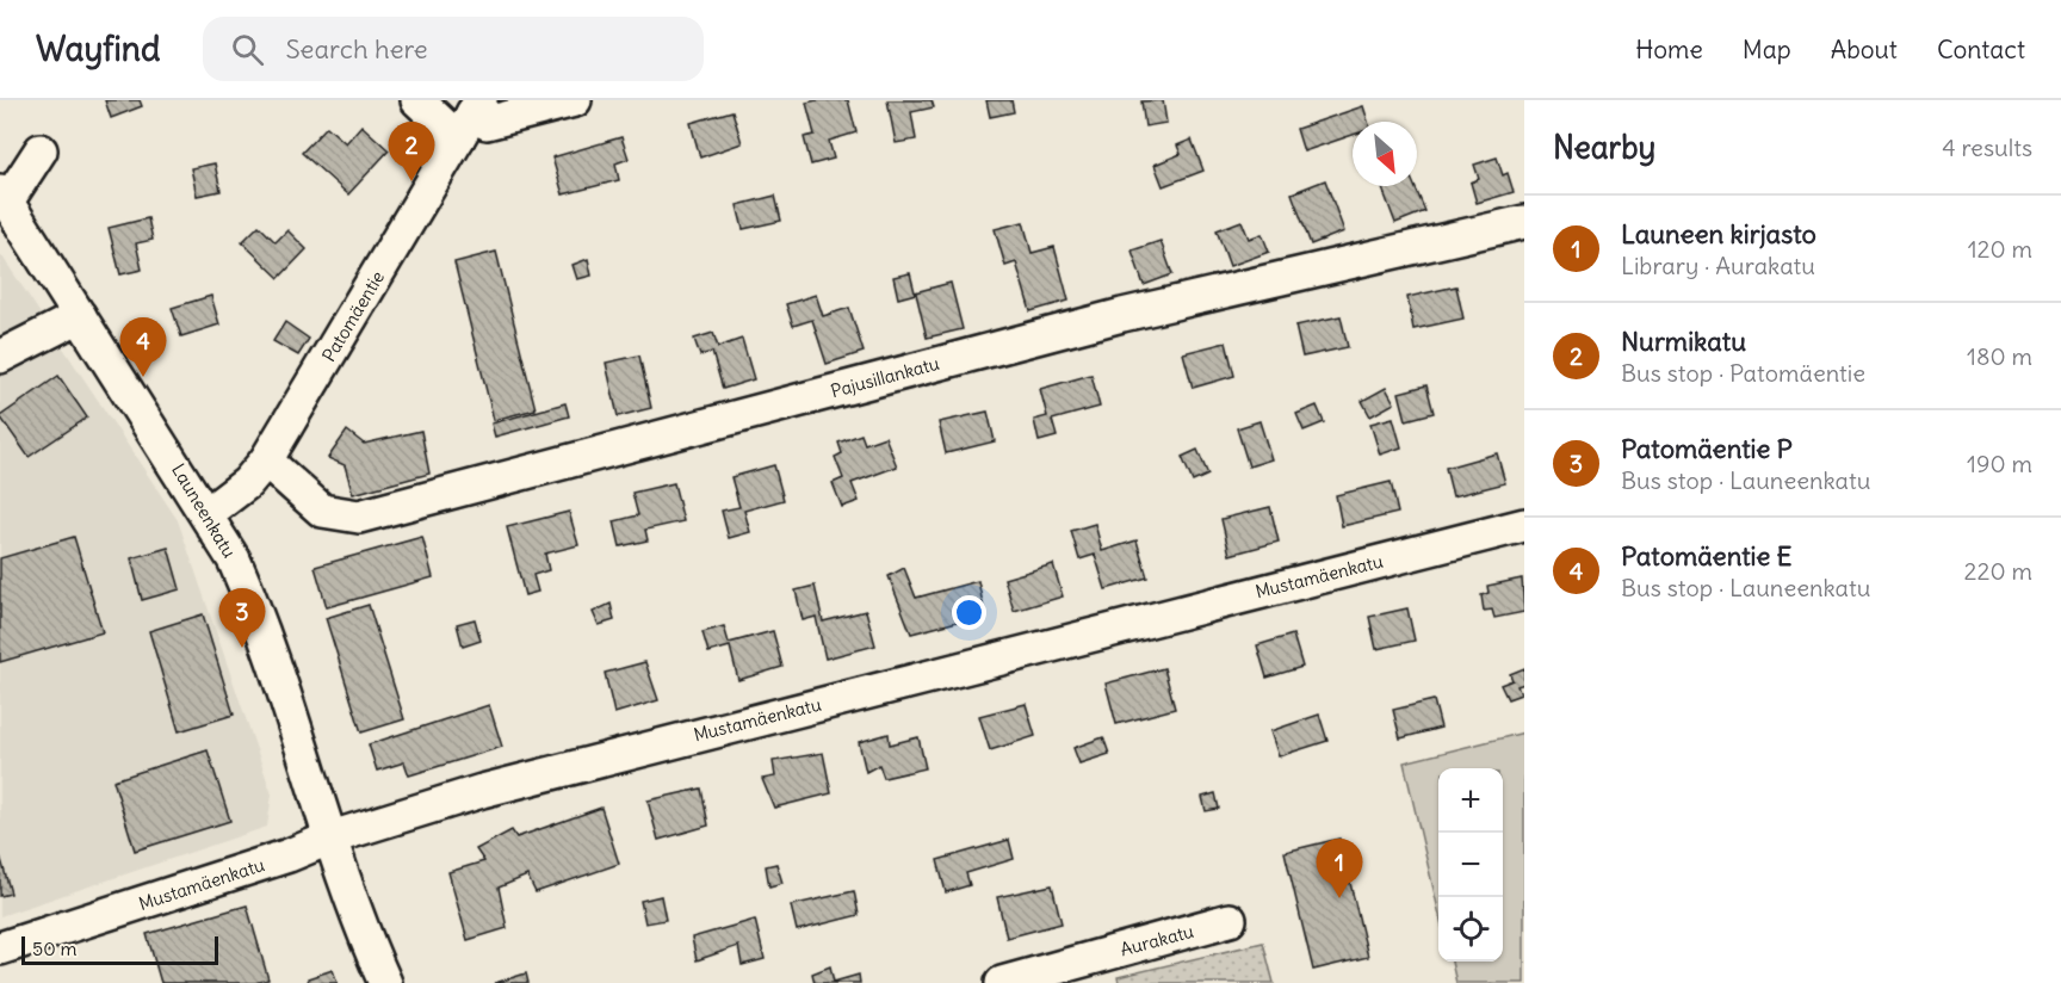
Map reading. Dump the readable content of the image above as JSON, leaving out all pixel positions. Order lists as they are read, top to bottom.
{
  "streets": {
    "street": [
      "Patomäentie",
      "Pajusillankatu",
      "Launeenkatu",
      "Mustamäenkatu",
      "Aurakatu"
    ]
  },
  "crossings": [
    ["Patomäentie", "Pajusillankatu"],
    ["Patomäentie", "Launeenkatu"],
    ["Launeenkatu", "Mustamäenkatu"]
  ],
  "scale_bar": "50 m",
  "north": "bottom right",
  "page": {
    "header": "Wayfind",
    "search": "Search here",
    "nav": [
      "Home",
      "Map",
      "About",
      "Contact"
    ],
    "heading": ["Nearby", "4 results"],
    "pins": [
      "2",
      "4",
      "3",
      "1"
    ],
    "list": [
      {
        "mark": "1",
        "name": "Launeen kirjasto",
        "note": "Library · Aurakatu",
        "value": "120 m"
      },
      {
        "mark": "2",
        "name": "Nurmikatu",
        "note": "Bus stop · Patomäentie",
        "value": "180 m"
      },
      {
        "mark": "3",
        "name": "Patomäentie P",
        "note": "Bus stop · Launeenkatu",
        "value": "190 m"
      },
      {
        "mark": "4",
        "name": "Patomäentie E",
        "note": "Bus stop · Launeenkatu",
        "value": "220 m"
      }
    ],
    "map_buttons": ["+", "−"],
    "scale": "50 m"
  }
}
